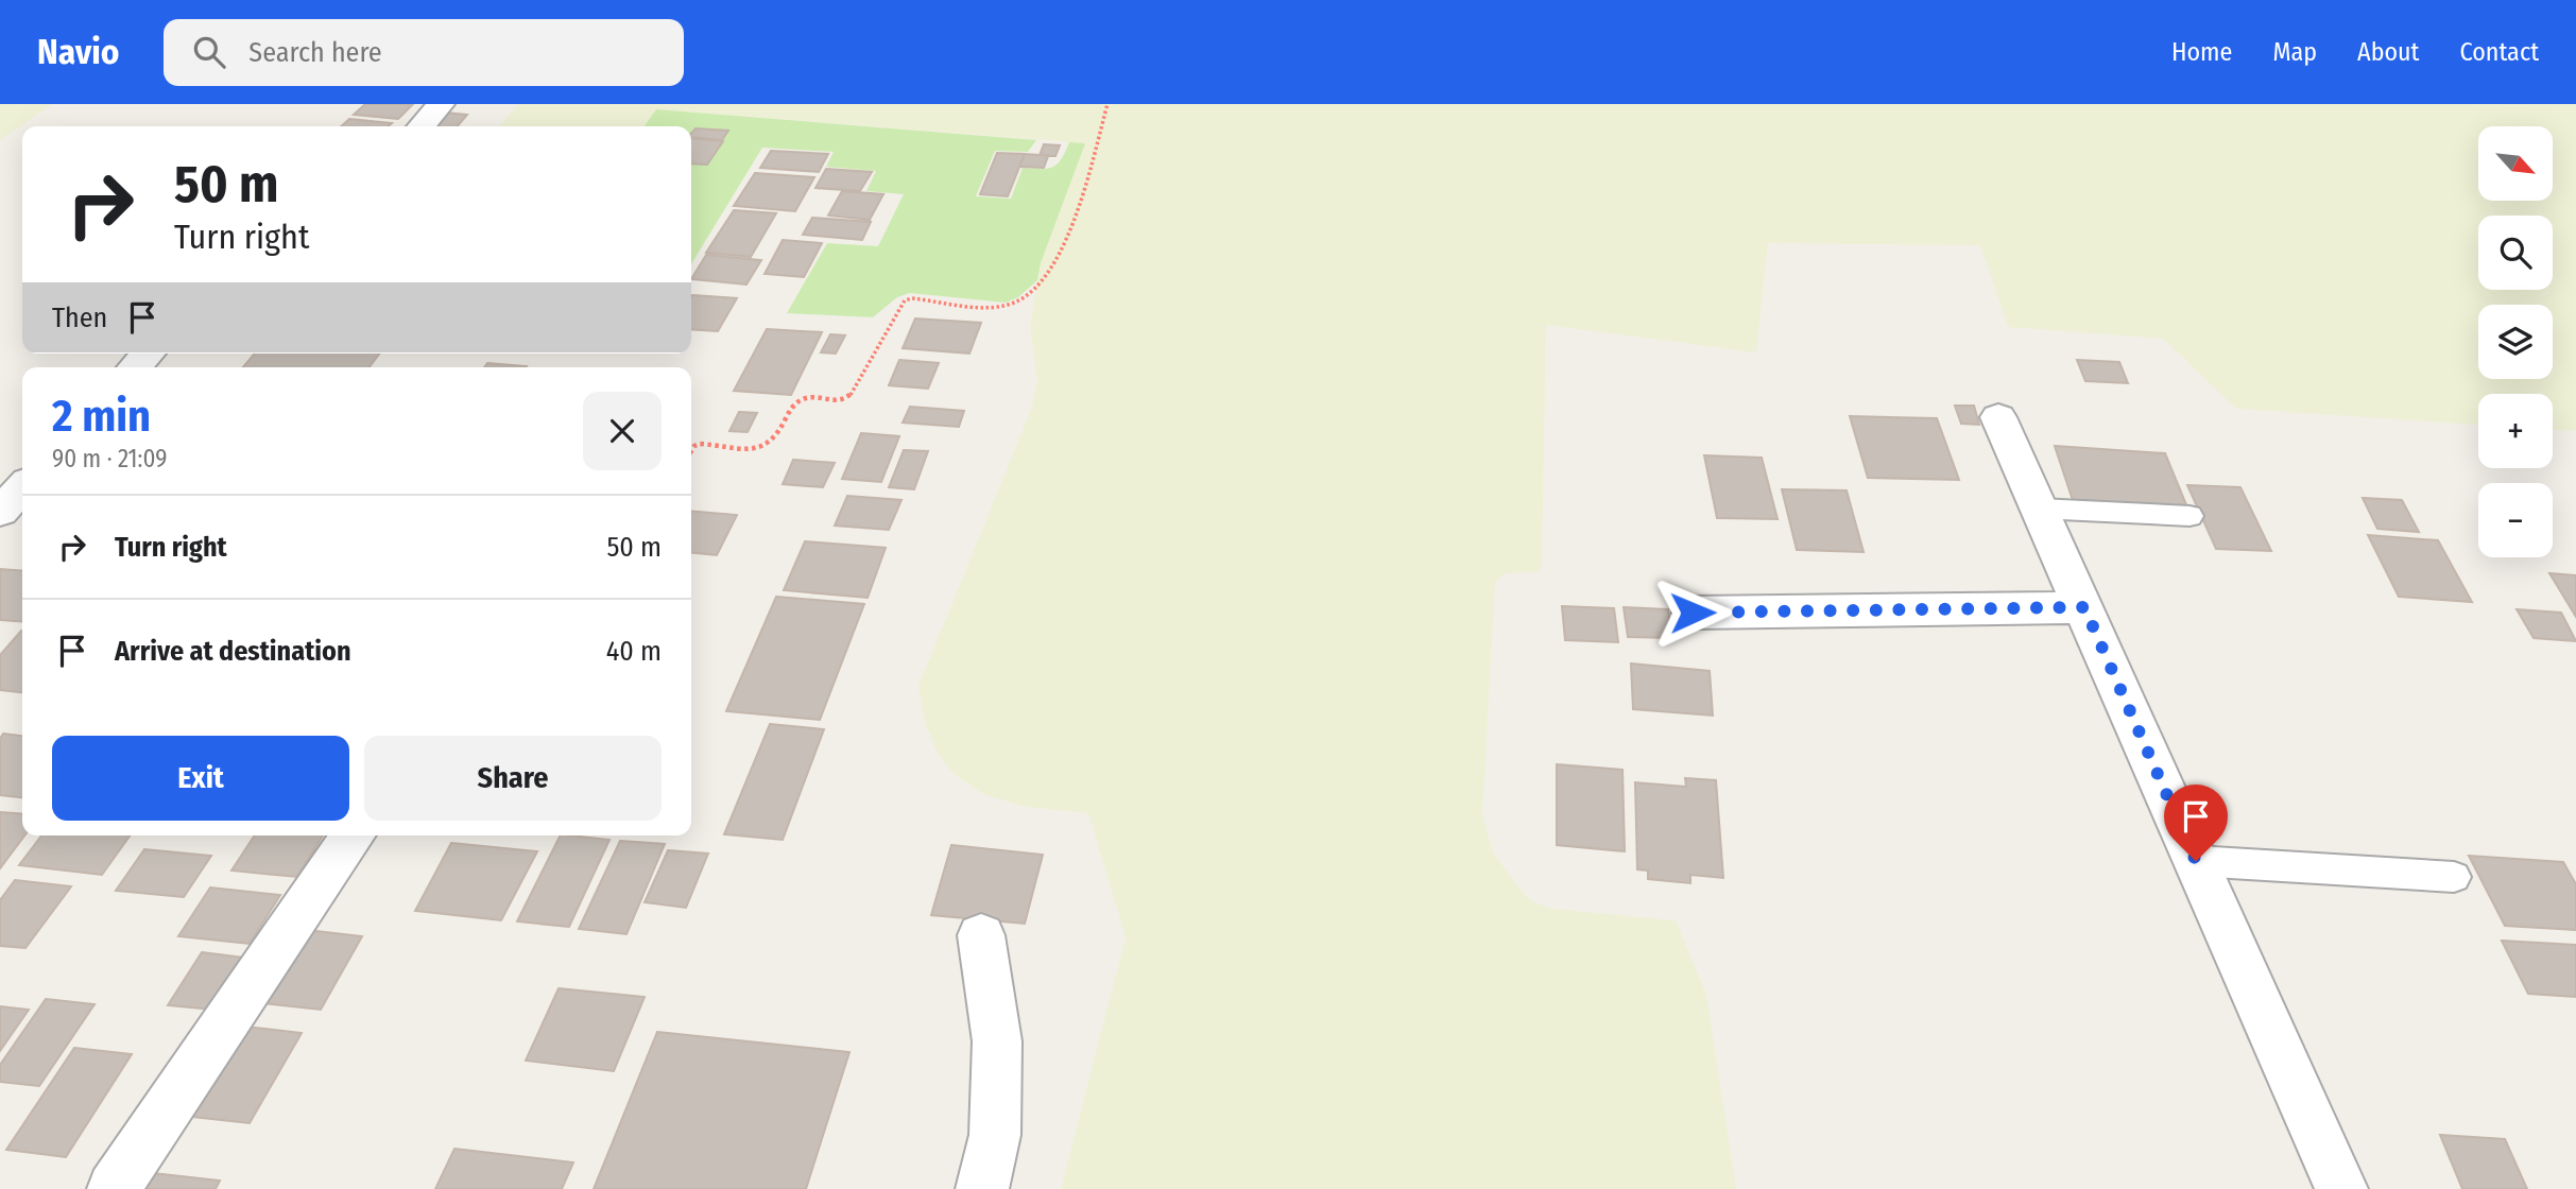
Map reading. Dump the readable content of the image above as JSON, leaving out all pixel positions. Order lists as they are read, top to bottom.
{
  "north": "bottom right",
  "page": {
    "header": "Navio",
    "search": "Search here",
    "nav": [
      "Home",
      "Map",
      "About",
      "Contact"
    ],
    "map_buttons": ["+", "−"],
    "turn": ["50 m", "Turn right"],
    "then": "Then",
    "heading": ["2 min", "90 m · 21:09"],
    "list": [
      {
        "name": "Turn right",
        "value": "50 m"
      },
      {
        "name": "Arrive at destination",
        "value": "40 m"
      }
    ],
    "buttons": ["Exit", "Share"]
  }
}
